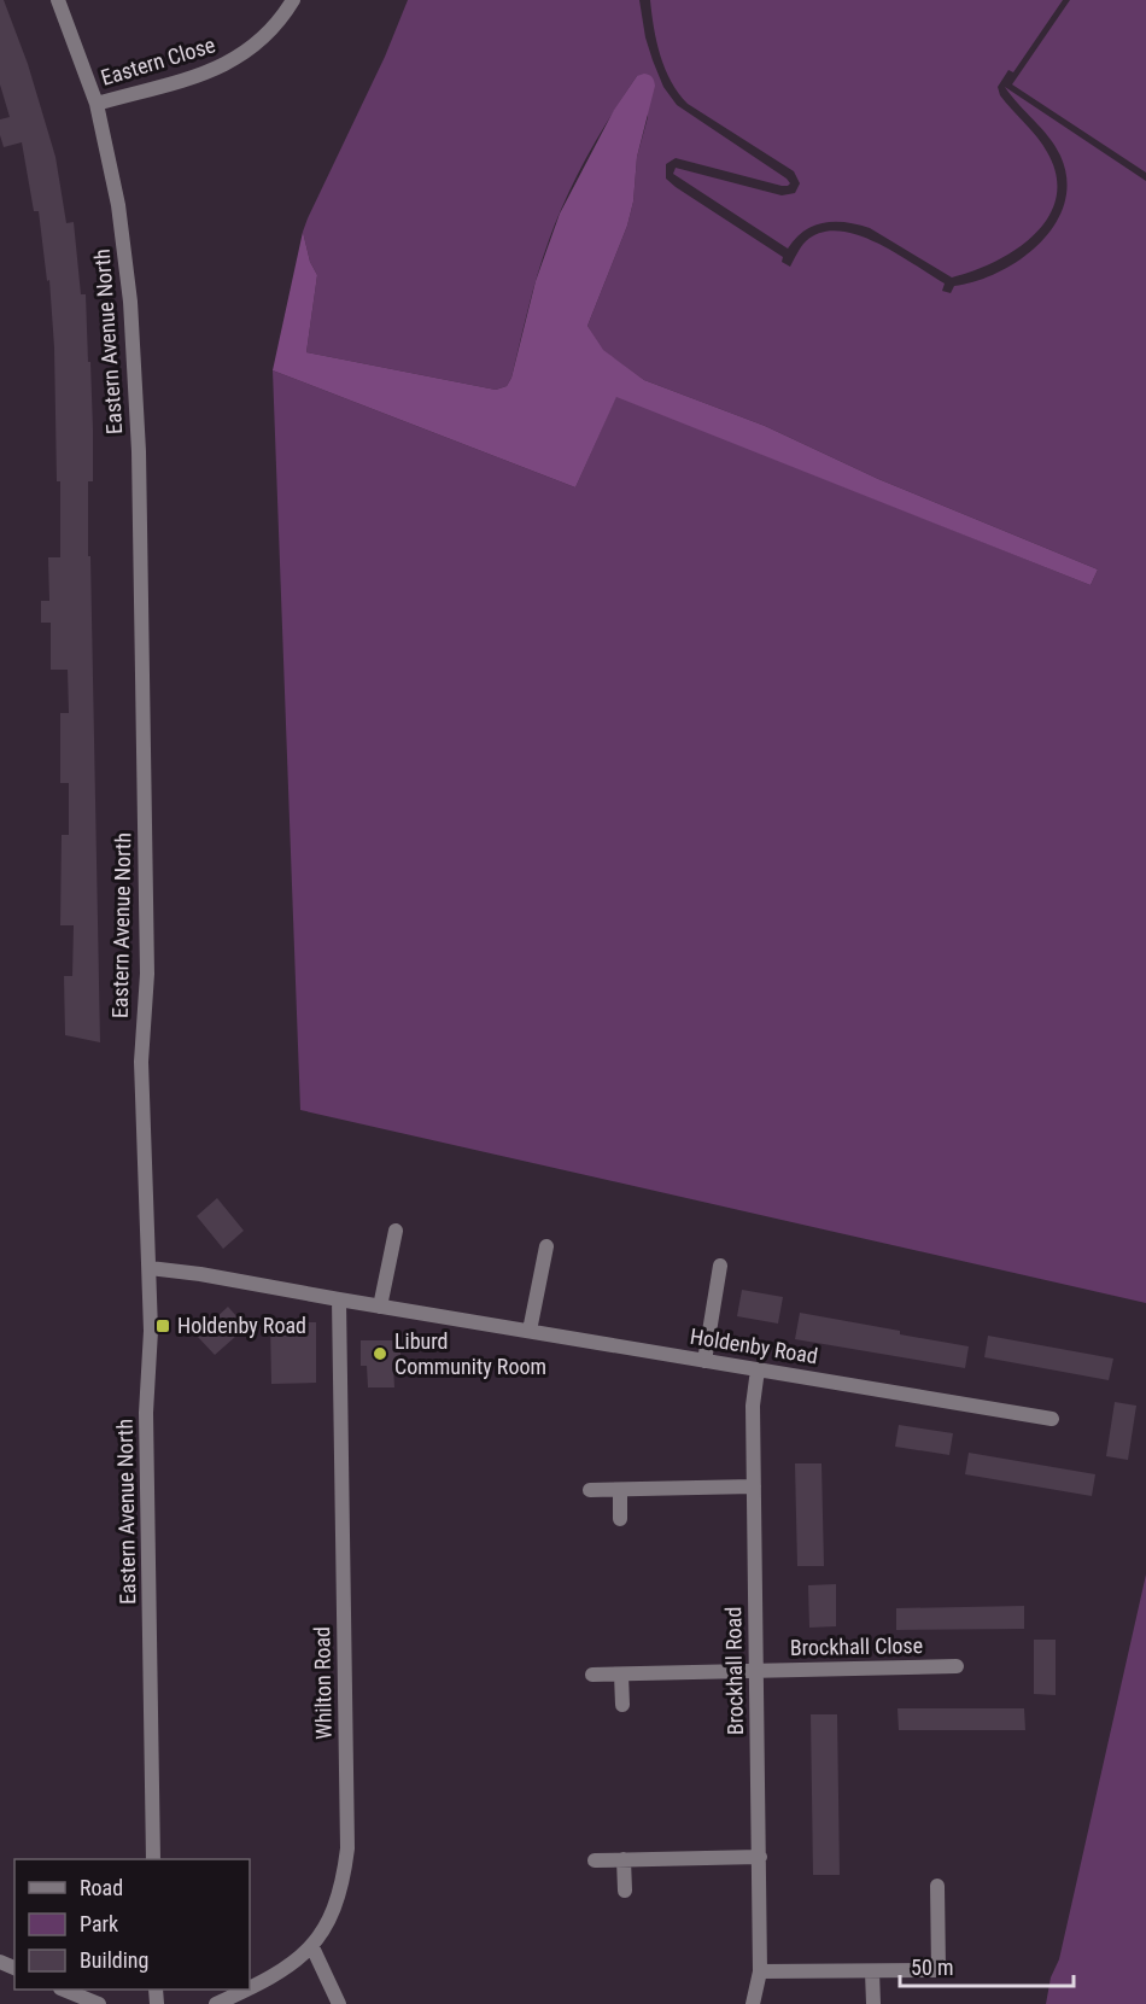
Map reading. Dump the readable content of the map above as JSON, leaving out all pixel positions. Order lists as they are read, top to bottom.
{
  "streets": {
    "street": [
      "Eastern Close",
      "Eastern Avenue North",
      "Holdenby Road",
      "Brockhall Close",
      "Brockhall Road",
      "Whilton Road"
    ]
  },
  "crossings": [
    ["Eastern Close", "Eastern Avenue North"],
    ["Eastern Avenue North", "Holdenby Road"],
    ["Holdenby Road", "Brockhall Road"],
    ["Holdenby Road", "Whilton Road"],
    ["Brockhall Close", "Brockhall Road"]
  ],
  "places": {
    "transit": ["Holdenby Road"],
    "other": ["Liburd Community Room"]
  },
  "legend": ["Road", "Park", "Building"],
  "scale_bar": "50 m"
}
